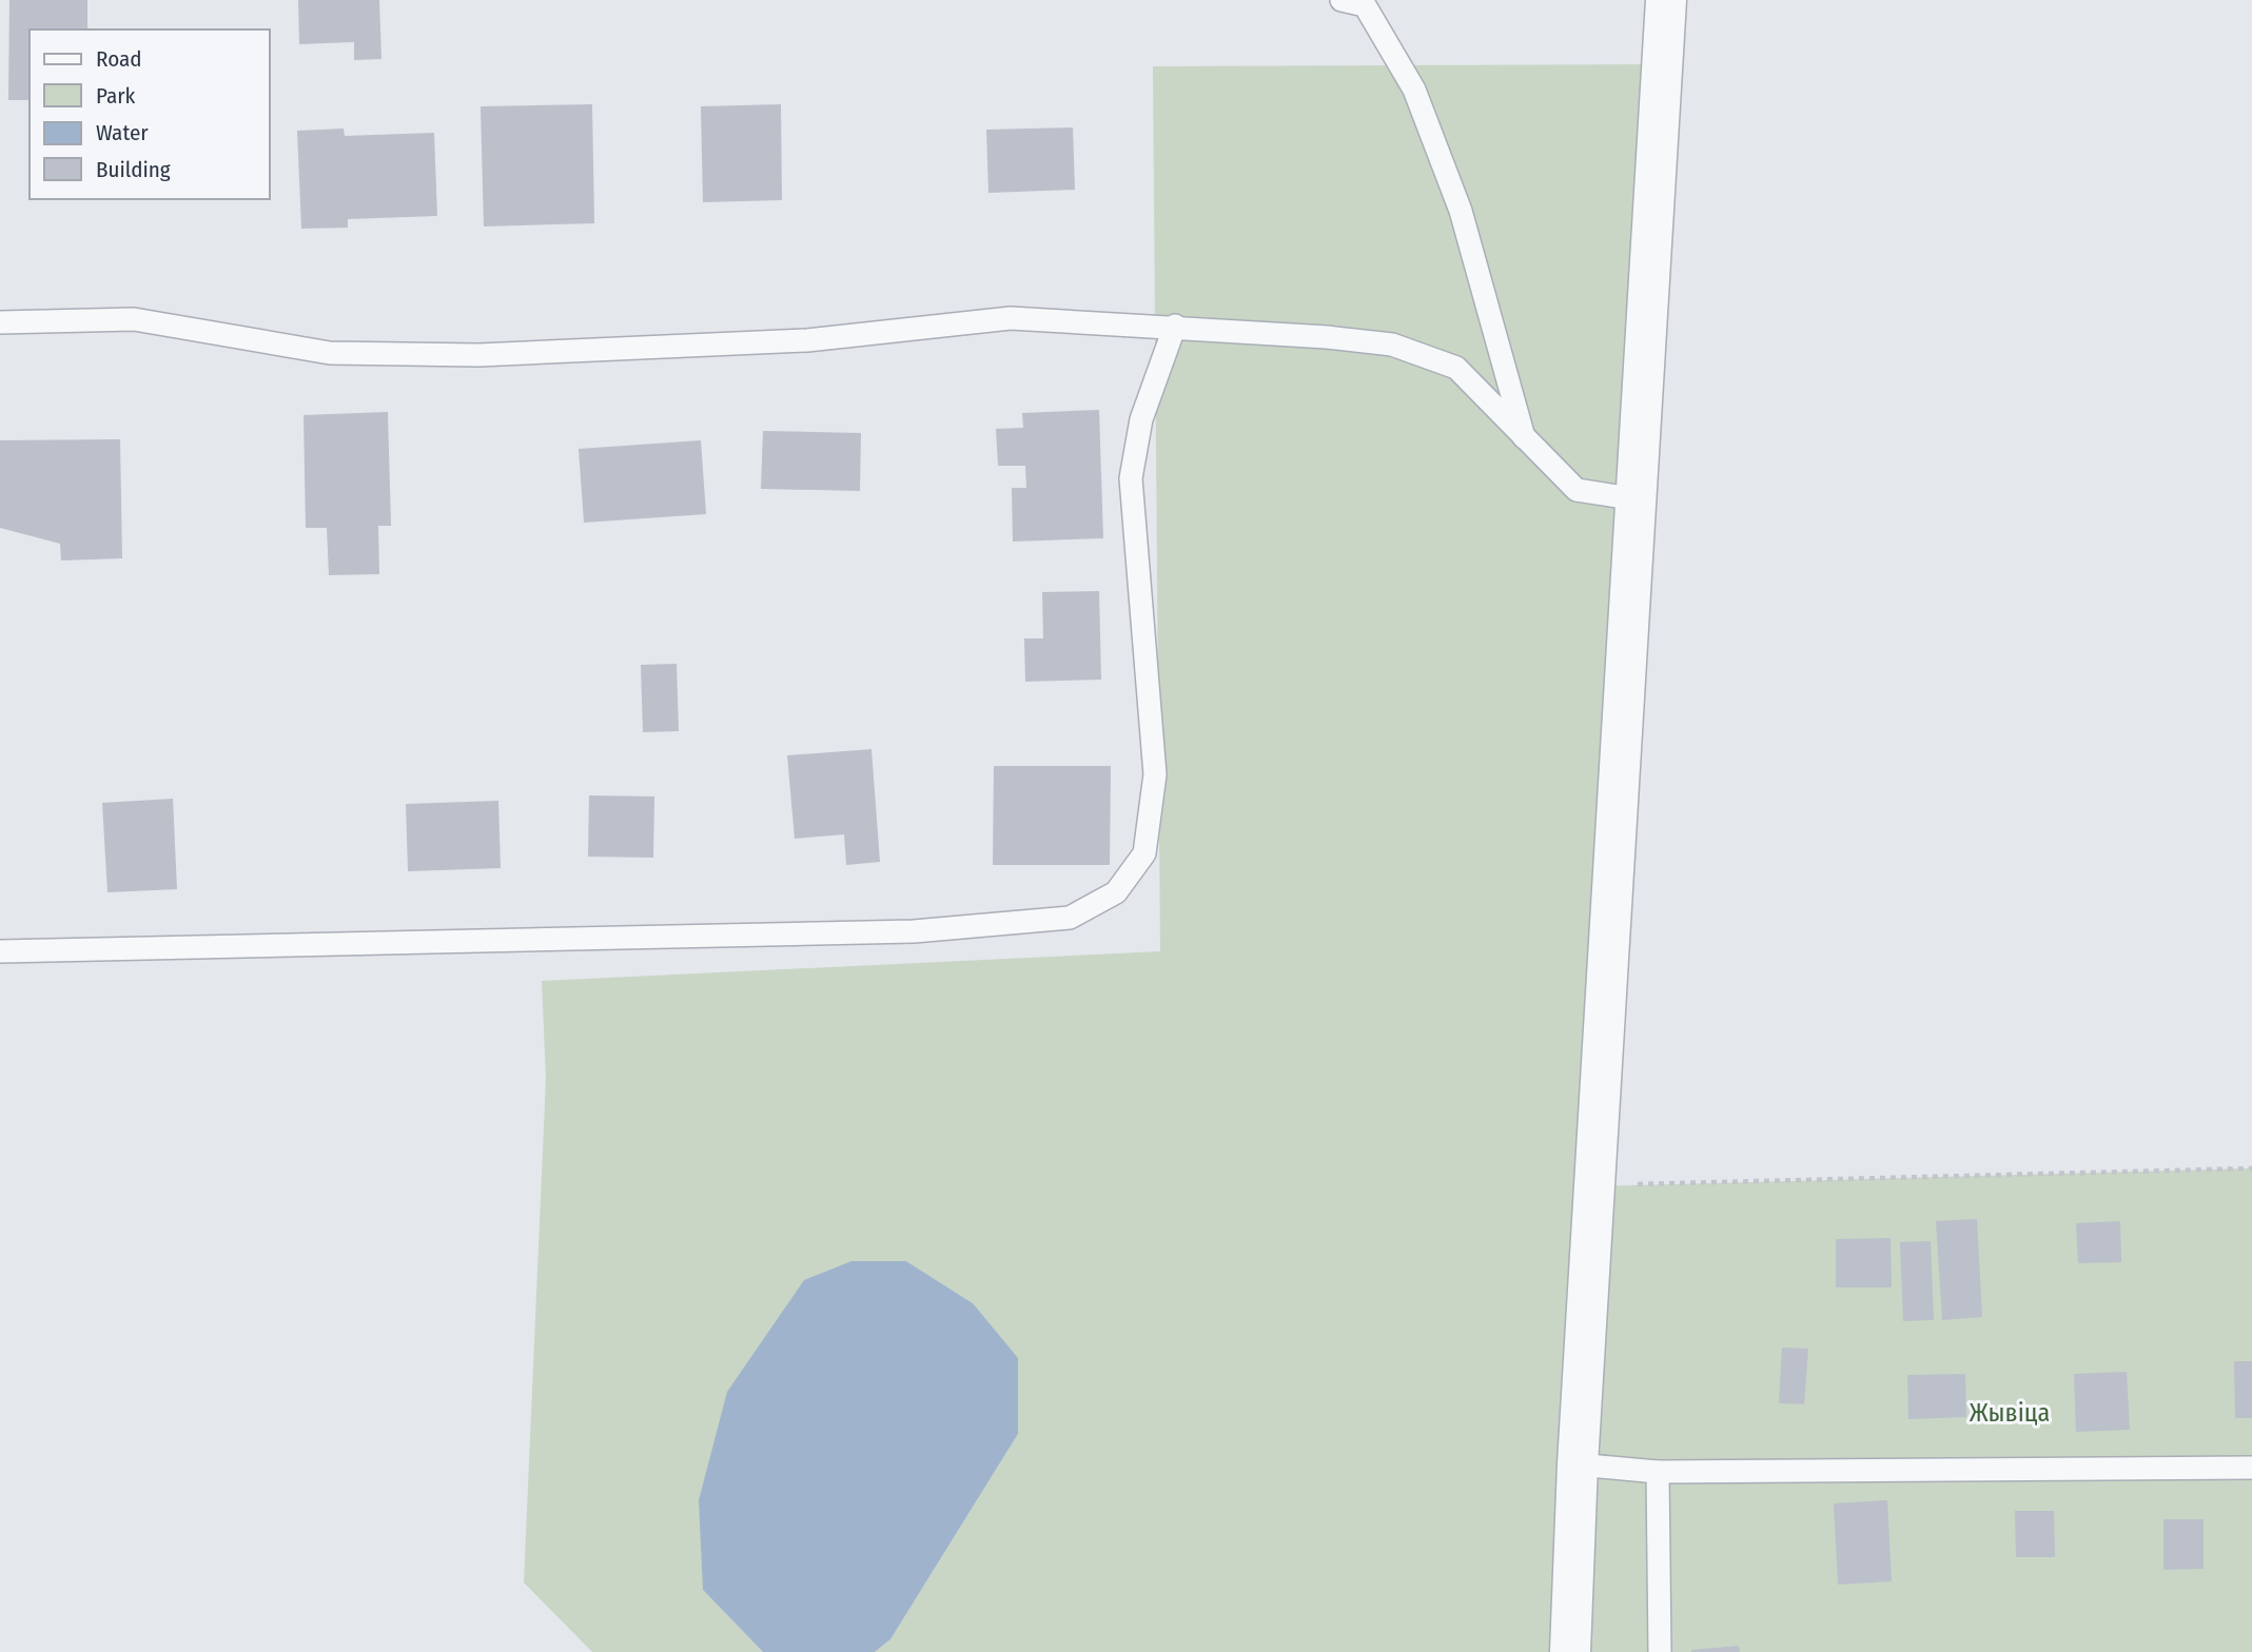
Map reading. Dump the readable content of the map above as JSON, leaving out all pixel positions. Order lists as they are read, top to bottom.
{
  "parks": ["Жывіца"],
  "legend": [
    "Road",
    "Park",
    "Water",
    "Building"
  ]
}
